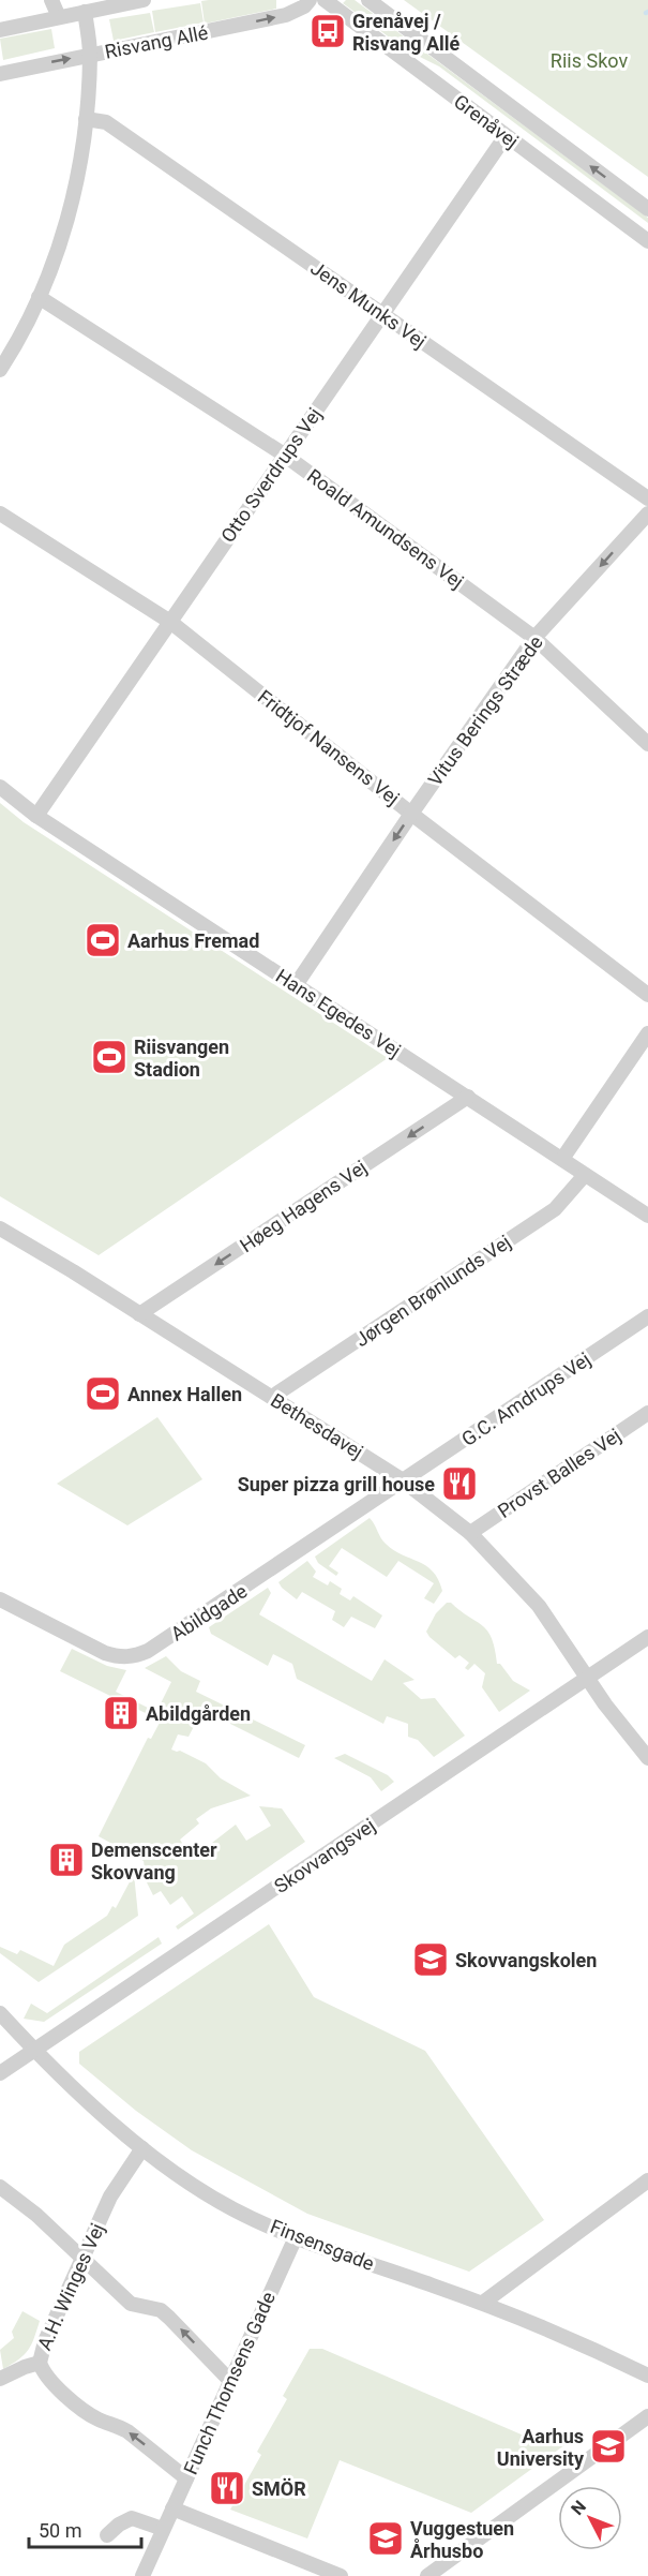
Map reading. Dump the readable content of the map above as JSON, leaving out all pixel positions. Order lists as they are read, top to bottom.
{
  "streets": {
    "street": [
      "Risvang Allé",
      "Grenåvej",
      "Jens Munks Vej",
      "Otto Sverdrups Vej",
      "Roald Amundsens Vej",
      "Vitus Berings Stræde",
      "Fridtjof Nansens Vej",
      "Hans Egedes Vej",
      "Høeg Hagens Vej",
      "Jørgen Brønlunds Vej",
      "G.C. Amdrups Vej",
      "Bethesdavej",
      "Provst Balles Vej",
      "Abildgade",
      "Skovvangsvej",
      "Finsensgade",
      "A.H. Winges Vej",
      "Funch Thomsens Gade"
    ]
  },
  "crossings": [
    ["Grenåvej", "Otto Sverdrups Vej"],
    ["Jens Munks Vej", "Otto Sverdrups Vej"],
    ["Otto Sverdrups Vej", "Roald Amundsens Vej"],
    ["Otto Sverdrups Vej", "Fridtjof Nansens Vej"],
    ["Otto Sverdrups Vej", "Hans Egedes Vej"],
    ["Roald Amundsens Vej", "Vitus Berings Stræde"],
    ["Vitus Berings Stræde", "Fridtjof Nansens Vej"],
    ["Vitus Berings Stræde", "Hans Egedes Vej"],
    ["Hans Egedes Vej", "Høeg Hagens Vej"],
    ["Hans Egedes Vej", "Jørgen Brønlunds Vej"],
    ["Høeg Hagens Vej", "Bethesdavej"],
    ["Jørgen Brønlunds Vej", "Bethesdavej"],
    ["G.C. Amdrups Vej", "Bethesdavej"],
    ["G.C. Amdrups Vej", "Abildgade"],
    ["Bethesdavej", "Provst Balles Vej"],
    ["Bethesdavej", "Abildgade"],
    ["Bethesdavej", "Skovvangsvej"],
    ["Skovvangsvej", "Finsensgade"],
    ["Finsensgade", "A.H. Winges Vej"],
    ["Finsensgade", "Funch Thomsens Gade"],
    ["A.H. Winges Vej", "Funch Thomsens Gade"]
  ],
  "one_way": ["Vitus Berings Stræde", "Høeg Hagens Vej"],
  "parks": ["Riis Skov"],
  "places": {
    "bus stop": ["Grenåvej / Risvang Allé"],
    "sports": ["Aarhus Fremad", "Riisvangen Stadion", "Annex Hallen"],
    "restaurant": ["Super pizza grill house", "SMÖR"],
    "building": ["Abildgården", "Demenscenter Skovvang"],
    "school or university": ["Skovvangskolen", "Aarhus University", "Vuggestuen Århusbo"]
  },
  "scale_bar": "50 m",
  "north": "top left"
}
